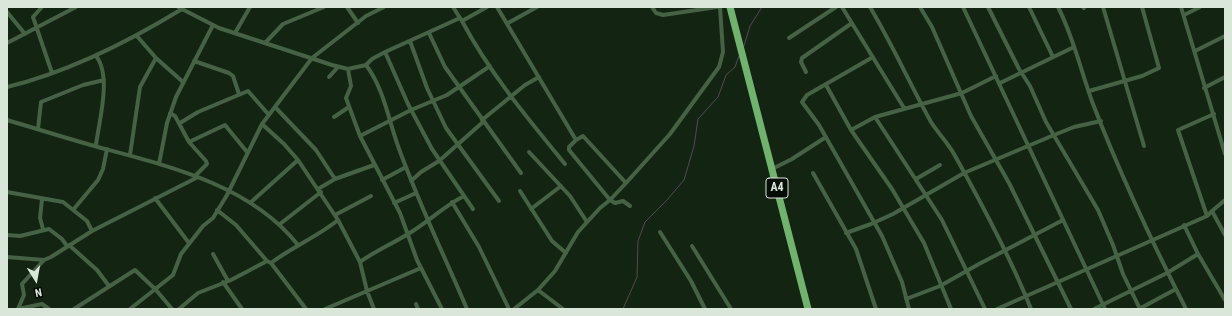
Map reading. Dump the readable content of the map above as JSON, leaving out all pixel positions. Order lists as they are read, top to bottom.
{
  "streets": {
    "highway": ["A4"]
  },
  "north": "bottom"
}
